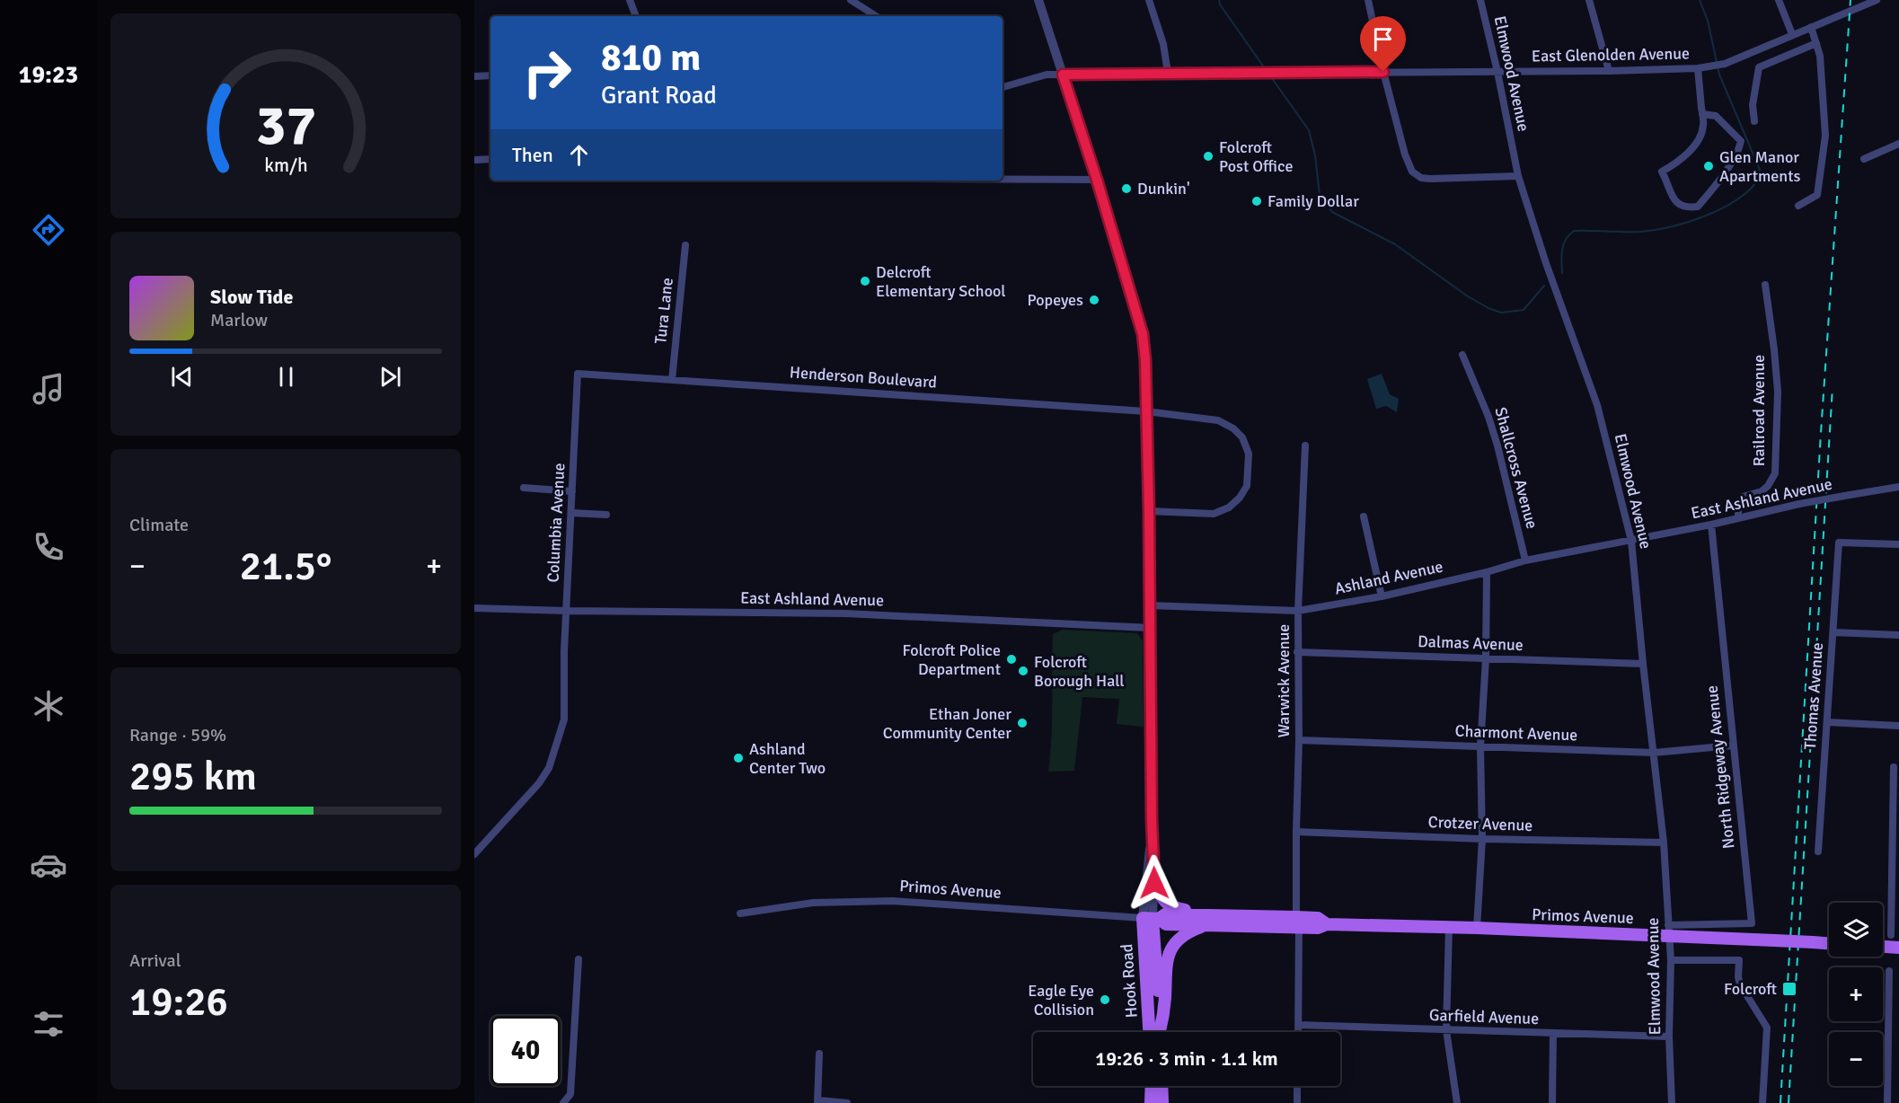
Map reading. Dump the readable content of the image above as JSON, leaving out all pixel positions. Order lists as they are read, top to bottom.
{
  "streets": {
    "main road": ["Primos Avenue", "Hook Road"],
    "street": [
      "East Glenolden Avenue",
      "Elmwood Avenue",
      "Tura Lane",
      "Henderson Boulevard",
      "Railroad Avenue",
      "Shallcross Avenue",
      "East Ashland Avenue",
      "Columbia Avenue",
      "Ashland Avenue",
      "Dalmas Avenue",
      "Warwick Avenue",
      "Thomas Avenue",
      "Charmont Avenue",
      "North Ridgeway Avenue",
      "Crotzer Avenue",
      "Garfield Avenue"
    ]
  },
  "crossings": [
    ["East Glenolden Avenue", "Elmwood Avenue"],
    ["Elmwood Avenue", "East Ashland Avenue"],
    ["Elmwood Avenue", "Ashland Avenue"],
    ["Elmwood Avenue", "Dalmas Avenue"],
    ["Elmwood Avenue", "Charmont Avenue"],
    ["Elmwood Avenue", "North Ridgeway Avenue"],
    ["Elmwood Avenue", "Crotzer Avenue"],
    ["Elmwood Avenue", "Primos Avenue"],
    ["Elmwood Avenue", "Garfield Avenue"],
    ["Tura Lane", "Henderson Boulevard"],
    ["Henderson Boulevard", "Columbia Avenue"],
    ["Railroad Avenue", "East Ashland Avenue"],
    ["Shallcross Avenue", "Ashland Avenue"],
    ["East Ashland Avenue", "Columbia Avenue"],
    ["East Ashland Avenue", "Ashland Avenue"],
    ["East Ashland Avenue", "North Ridgeway Avenue"],
    ["Ashland Avenue", "Warwick Avenue"],
    ["Dalmas Avenue", "Warwick Avenue"],
    ["Warwick Avenue", "Charmont Avenue"],
    ["Warwick Avenue", "Crotzer Avenue"],
    ["Warwick Avenue", "Primos Avenue"],
    ["Warwick Avenue", "Garfield Avenue"],
    ["Charmont Avenue", "North Ridgeway Avenue"],
    ["North Ridgeway Avenue", "Primos Avenue"],
    ["Primos Avenue", "Hook Road"]
  ],
  "places": {
    "other": [
      "Folcroft Post Office",
      "Glen Manor Apartments",
      "Dunkin'",
      "Family Dollar",
      "Delcroft Elementary School",
      "Popeyes",
      "Folcroft Police Department",
      "Folcroft Borough Hall",
      "Ethan Joner Community Center",
      "Ashland Center Two",
      "Eagle Eye Collision"
    ],
    "transit": ["Folcroft"]
  },
  "page": {
    "tabs": "19:23",
    "turn": ["810 m", "Grant Road"],
    "then": "Then",
    "song": ["Slow Tide", "Marlow"],
    "tile": [
      "Climate",
      ["Range · 59%", "295 km"],
      ["Arrival", "19:26"]
    ],
    "heat": ["−", "21.5°", "+"],
    "map_buttons": ["+", "−"],
    "limit": "40",
    "trip": "19:26 · 3 min · 1.1 km",
    "gauge": ["37", "km/h"]
  }
}
